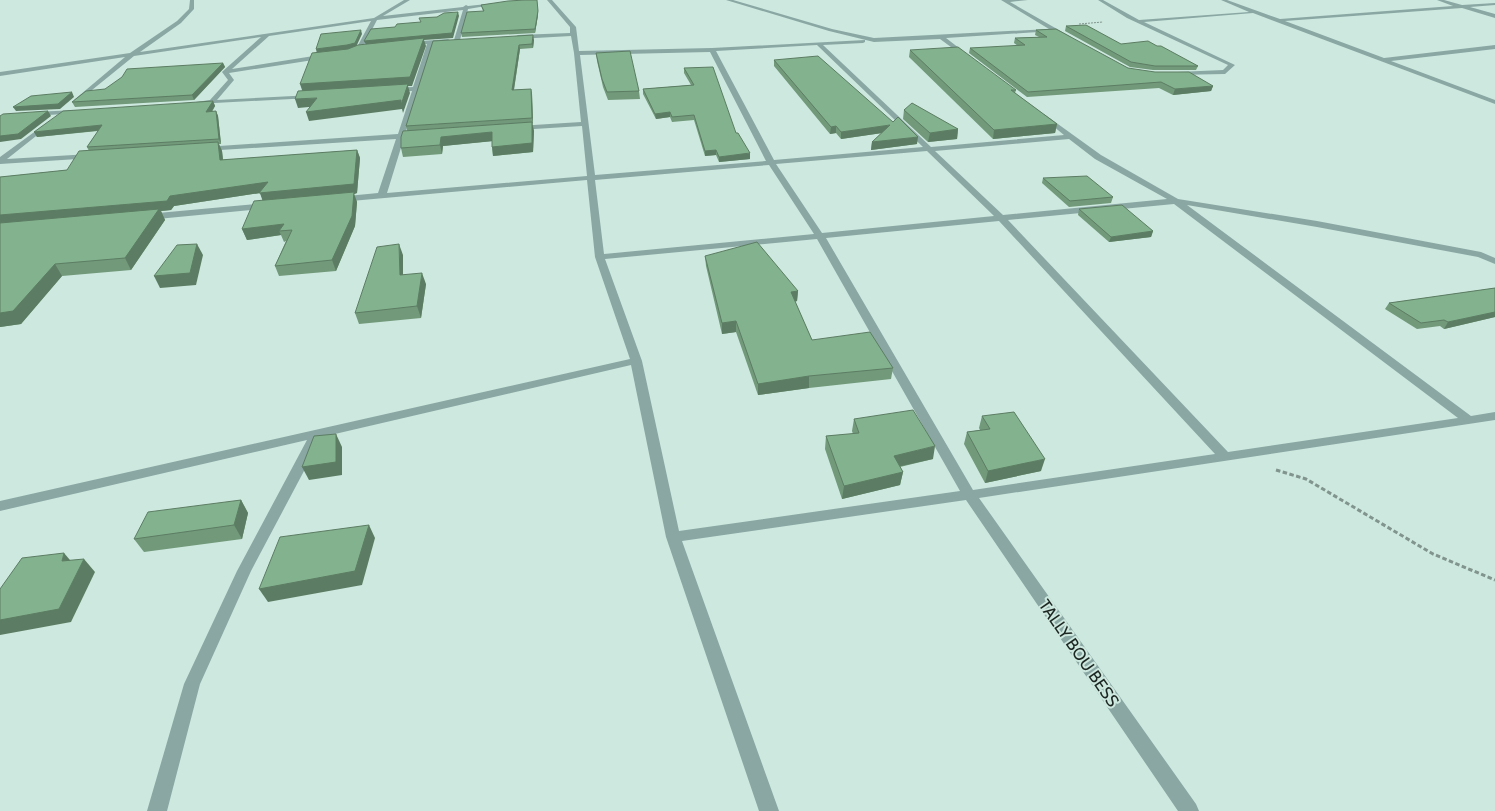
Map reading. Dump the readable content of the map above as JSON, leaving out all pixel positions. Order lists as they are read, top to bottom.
{
  "streets": {
    "street": ["TALLY BOU BESS"]
  }
}
